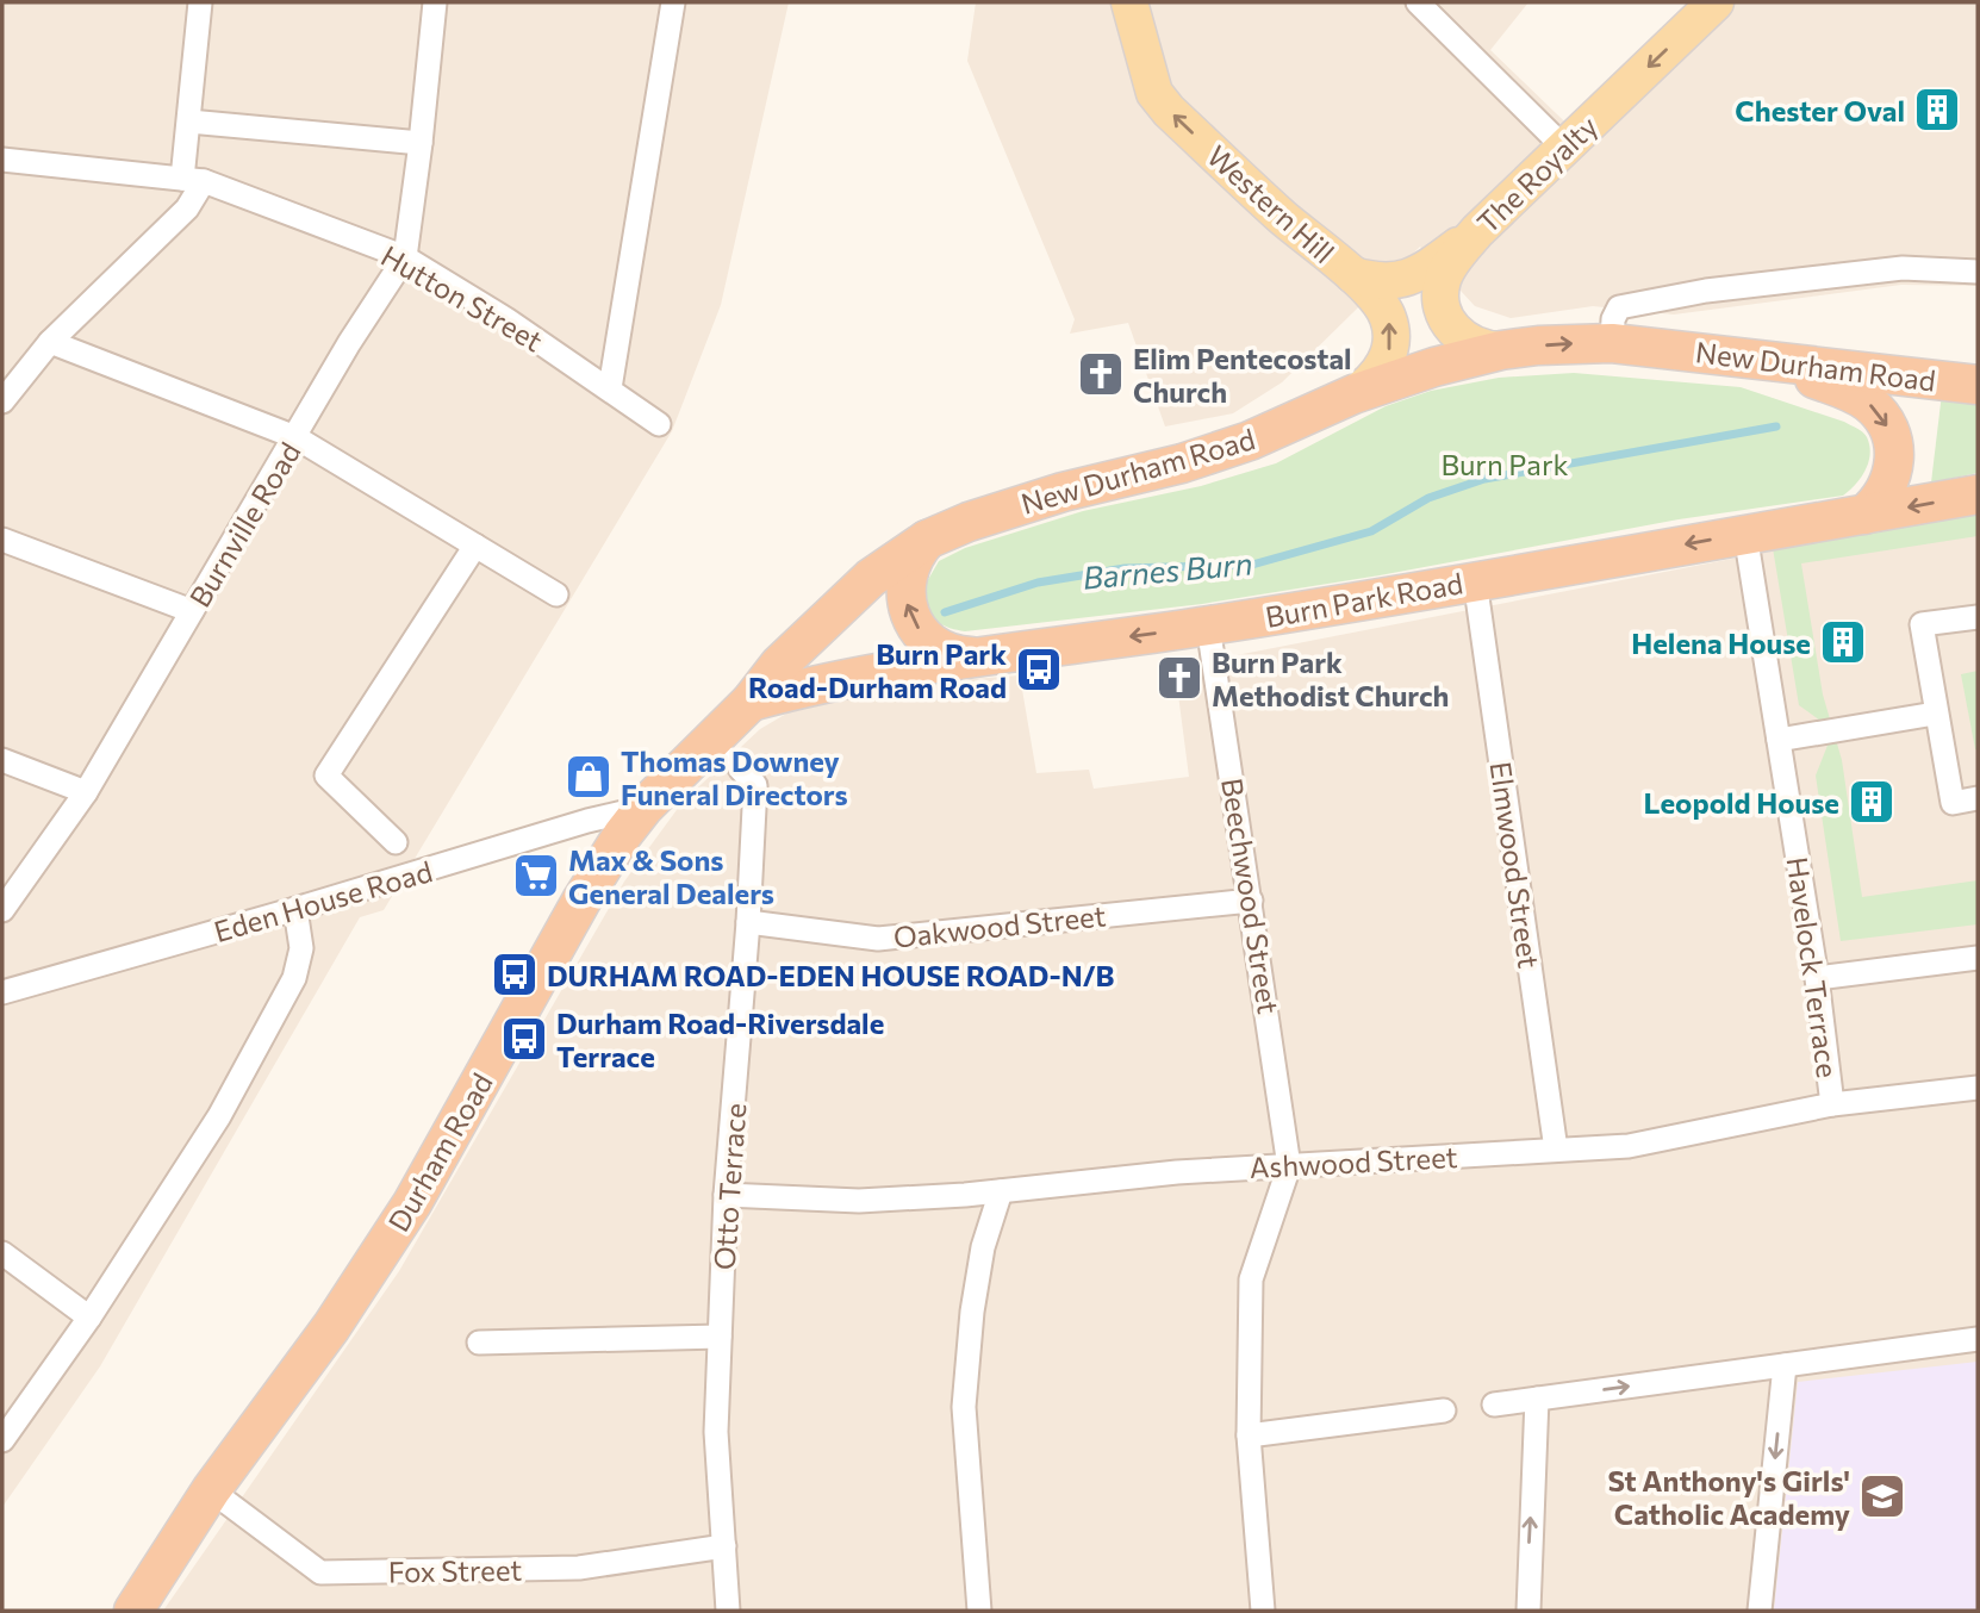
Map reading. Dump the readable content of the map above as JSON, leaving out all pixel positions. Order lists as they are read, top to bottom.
{
  "streets": {
    "highway": ["New Durham Road", "Burn Park Road", "Durham Road"],
    "main road": ["The Royalty", "Western Hill"],
    "street": [
      "Hutton Street",
      "Burnville Road",
      "Elmwood Street",
      "Beechwood Street",
      "Eden House Road",
      "Oakwood Street",
      "Havelock Terrace",
      "Ashwood Street",
      "Otto Terrace",
      "Fox Street"
    ]
  },
  "crossings": [
    ["The Royalty", "New Durham Road"],
    ["Western Hill", "New Durham Road"],
    ["Hutton Street", "Burnville Road"],
    ["New Durham Road", "Burn Park Road"],
    ["New Durham Road", "Durham Road"],
    ["Burn Park Road", "Elmwood Street"],
    ["Burn Park Road", "Beechwood Street"],
    ["Burn Park Road", "Havelock Terrace"],
    ["Burn Park Road", "Durham Road"],
    ["Elmwood Street", "Ashwood Street"],
    ["Beechwood Street", "Oakwood Street"],
    ["Beechwood Street", "Ashwood Street"],
    ["Eden House Road", "Durham Road"],
    ["Oakwood Street", "Otto Terrace"],
    ["Havelock Terrace", "Ashwood Street"],
    ["Durham Road", "Fox Street"],
    ["Ashwood Street", "Otto Terrace"],
    ["Otto Terrace", "Fox Street"]
  ],
  "one_way": ["The Royalty", "Western Hill", "Burn Park Road"],
  "water": ["Barnes Burn"],
  "parks": ["Burn Park"],
  "places": {
    "building": ["Chester Oval", "Helena House", "Leopold House"],
    "church": ["Elim Pentecostal Church", "Burn Park Methodist Church"],
    "bus stop": ["Burn Park Road-Durham Road", "DURHAM ROAD-EDEN HOUSE ROAD-N/B", "Durham Road-Riversdale Terrace"],
    "shop": ["Thomas Downey Funeral Directors"],
    "supermarket": ["Max & Sons General Dealers"],
    "school or university": ["St Anthony's Girls' Catholic Academy"]
  }
}
